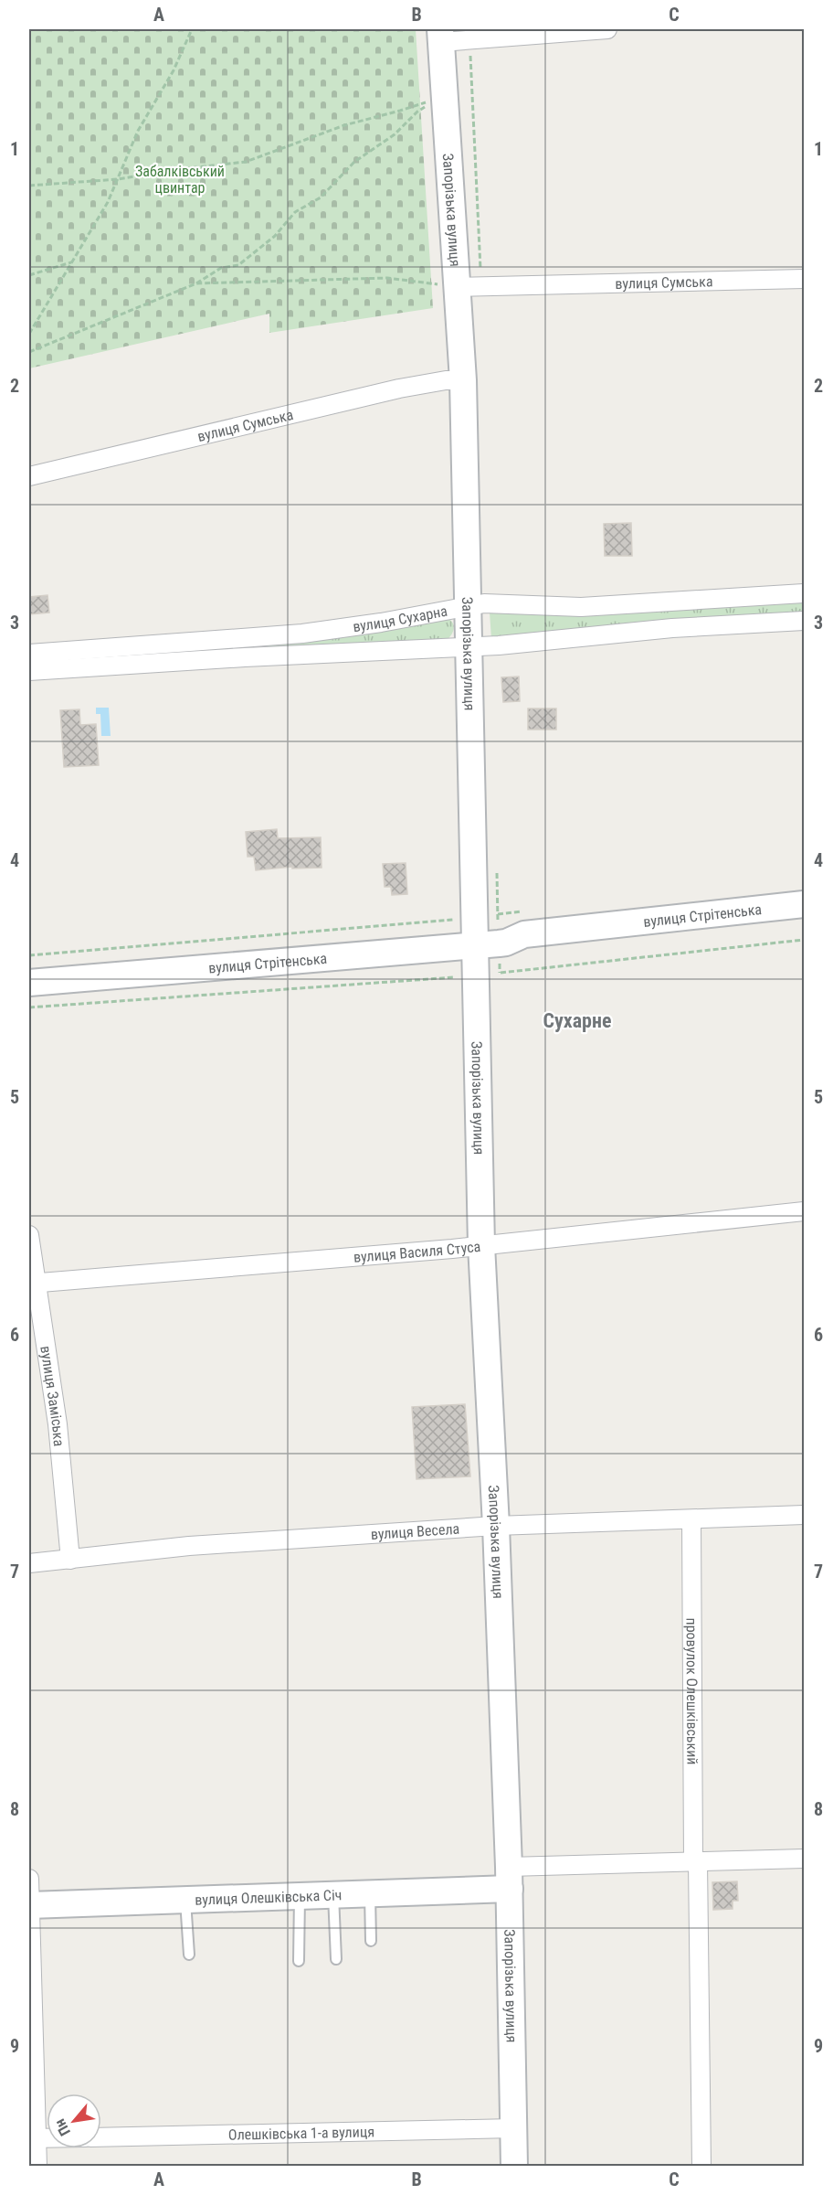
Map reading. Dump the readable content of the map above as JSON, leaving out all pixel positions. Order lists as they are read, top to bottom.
{
  "streets": {
    "street": [
      "Запорізька вулиця",
      "вулиця Сумська",
      "вулиця Сухарна",
      "вулиця Стрітенська",
      "вулиця Василя Стуса",
      "вулиця Заміська",
      "вулиця Весела",
      "провулок Олешківський",
      "вулиця Олешківська Січ",
      "Олешківська 1-а вулиця"
    ]
  },
  "crossings": [
    ["Запорізька вулиця", "вулиця Сумська"],
    ["Запорізька вулиця", "вулиця Сухарна"],
    ["Запорізька вулиця", "вулиця Стрітенська"],
    ["Запорізька вулиця", "вулиця Василя Стуса"],
    ["Запорізька вулиця", "вулиця Весела"],
    ["Запорізька вулиця", "вулиця Олешківська Січ"],
    ["Запорізька вулиця", "Олешківська 1-а вулиця"],
    ["вулиця Василя Стуса", "вулиця Заміська"],
    ["вулиця Заміська", "вулиця Весела"],
    ["вулиця Весела", "провулок Олешківський"],
    ["провулок Олешківський", "вулиця Олешківська Січ"]
  ],
  "districts": ["Сухарне"],
  "parks": ["Забалківський цвинтар"],
  "north": "bottom left",
  "grid": {
    "columns": ["A", "B", "C"],
    "rows": [
      "1",
      "2",
      "3",
      "4",
      "5",
      "6",
      "7",
      "8",
      "9"
    ]
  }
}
